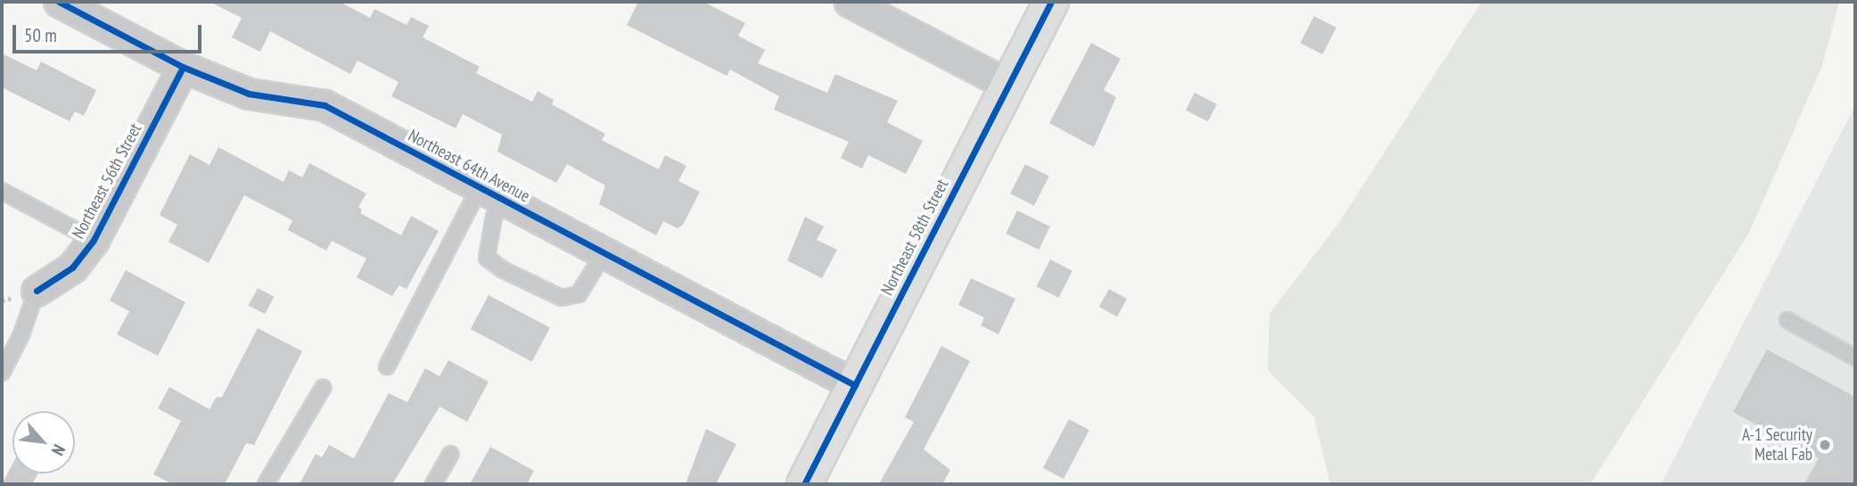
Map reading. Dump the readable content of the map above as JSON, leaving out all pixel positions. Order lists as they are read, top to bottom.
{
  "streets": {
    "street": ["Northeast 64th Avenue", "Northeast 56th Street", "Northeast 58th Street"]
  },
  "crossings": [
    ["Northeast 64th Avenue", "Northeast 56th Street"],
    ["Northeast 64th Avenue", "Northeast 58th Street"]
  ],
  "places": ["A-1 Security Metal Fab"],
  "scale_bar": "50 m",
  "north": "bottom right"
}
